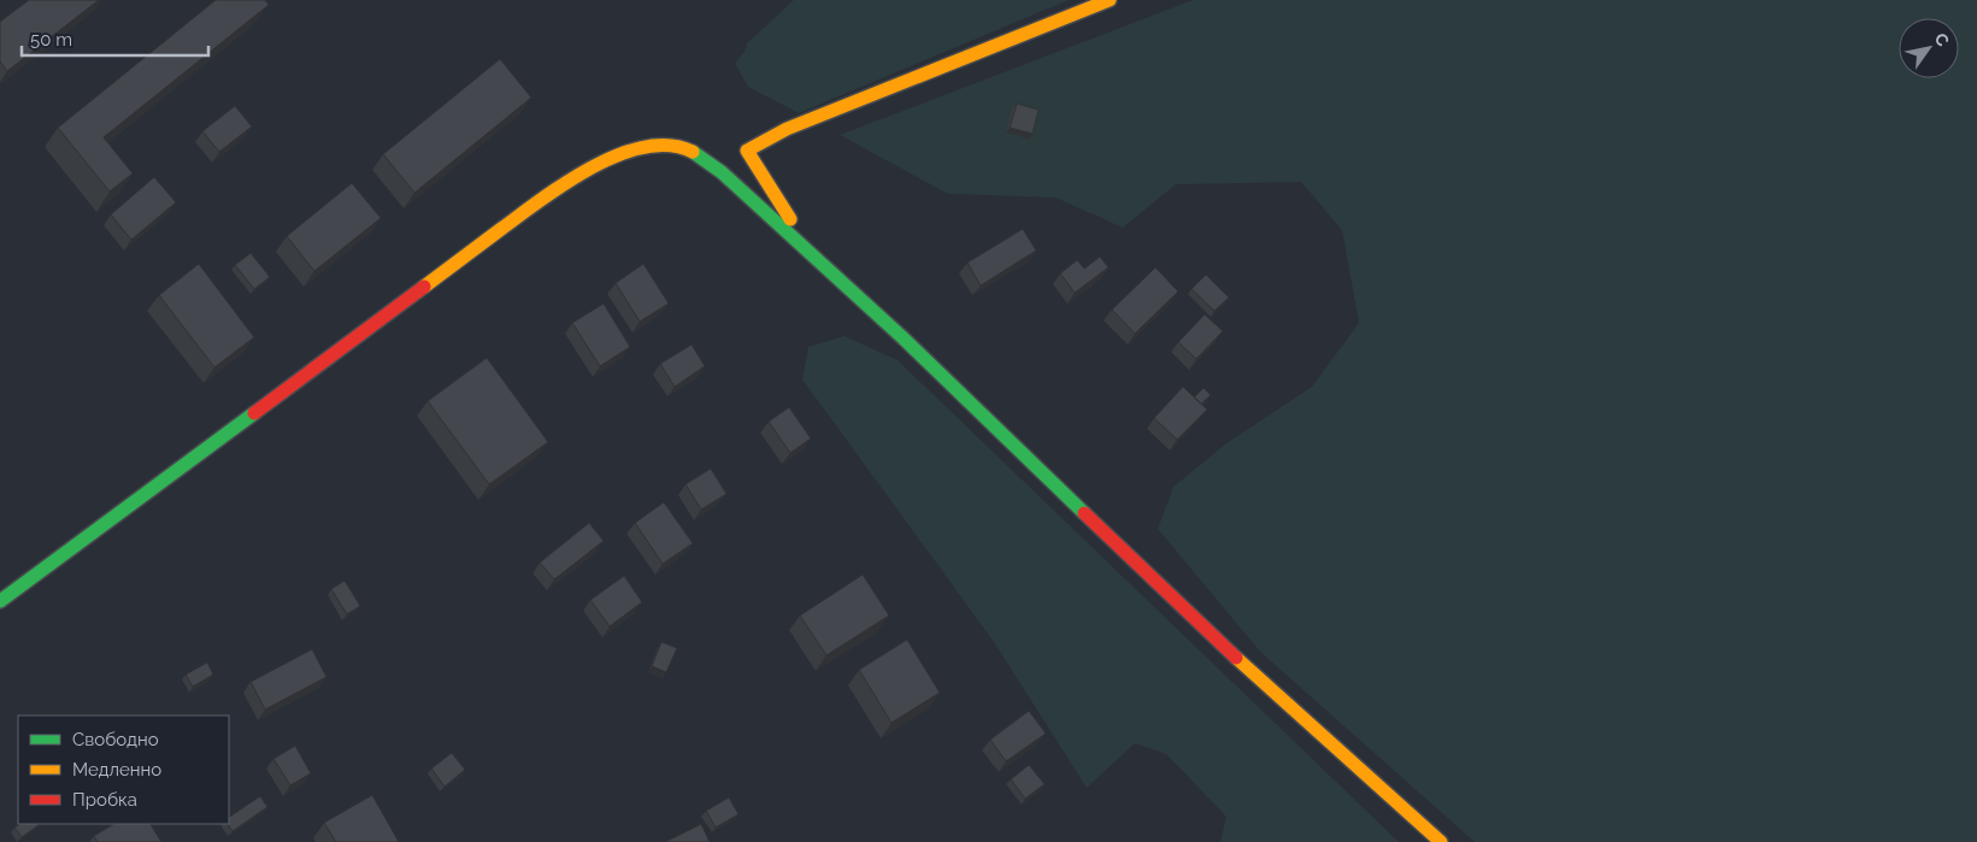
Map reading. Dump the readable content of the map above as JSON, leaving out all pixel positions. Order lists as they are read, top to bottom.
{
  "legend": ["Свободно", "Медленно", "Пробка"],
  "scale_bar": "50 m",
  "north": "top right"
}
